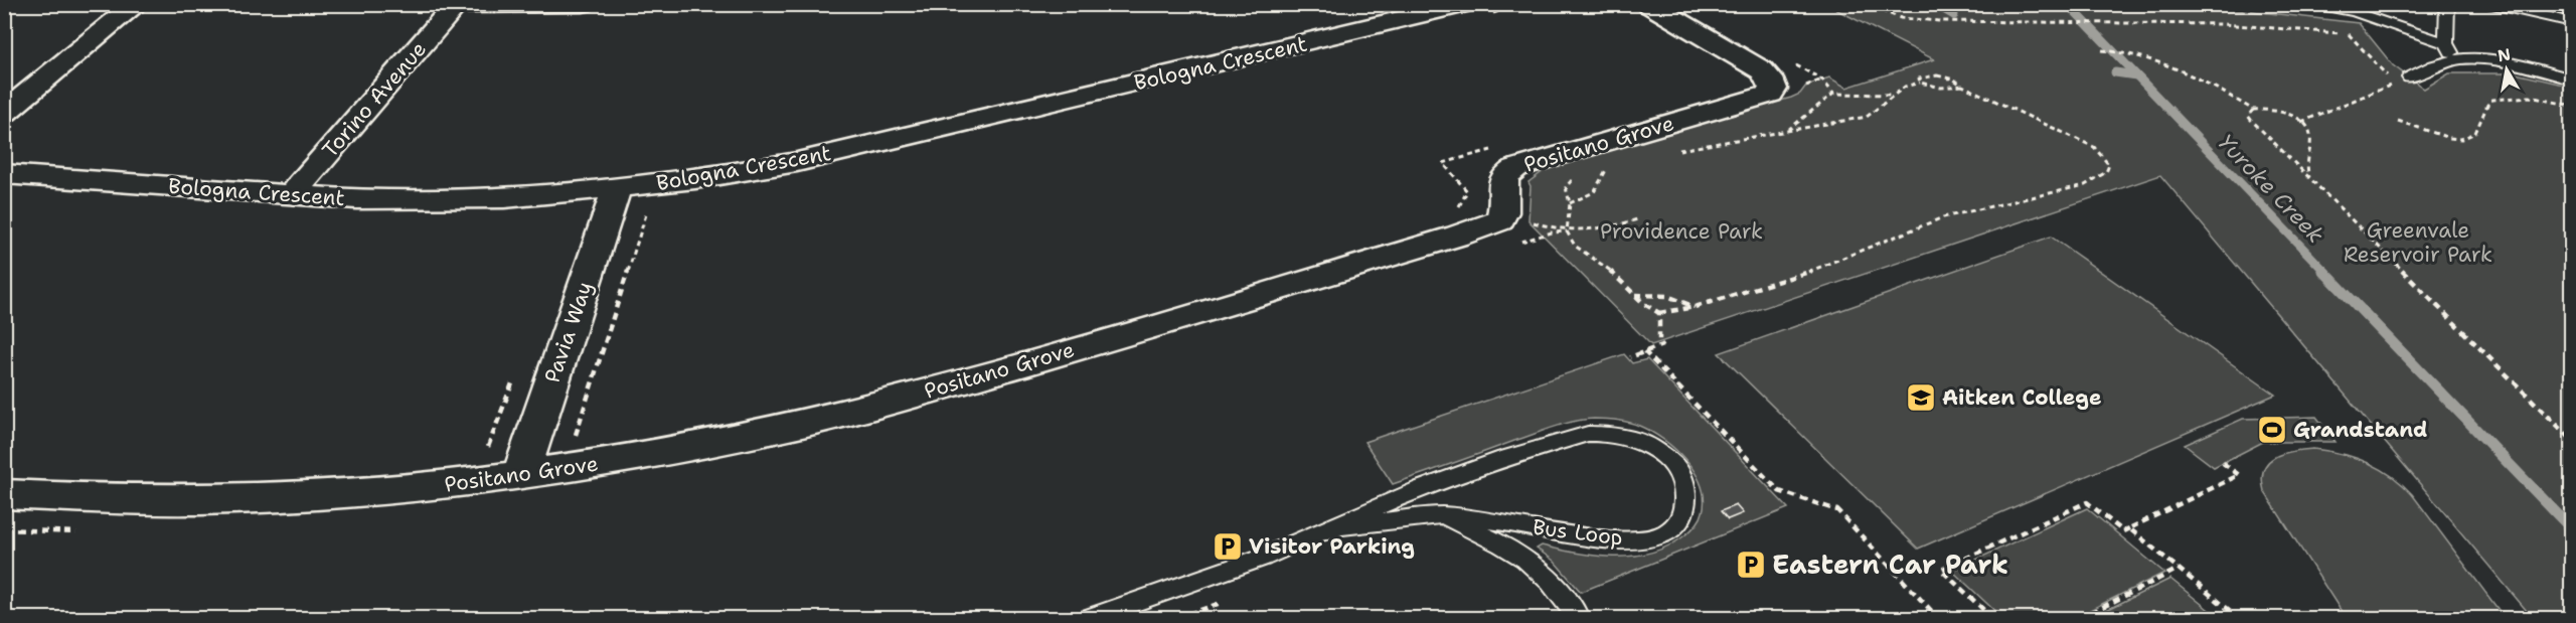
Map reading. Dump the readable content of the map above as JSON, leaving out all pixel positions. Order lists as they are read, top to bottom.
{
  "streets": {
    "street": [
      "Bologna Crescent",
      "Torino Avenue",
      "Positano Grove",
      "Pavia Way"
    ],
    "lane": ["Bus Loop"]
  },
  "crossings": [
    ["Bologna Crescent", "Torino Avenue"],
    ["Bologna Crescent", "Pavia Way"],
    ["Positano Grove", "Pavia Way"]
  ],
  "water": ["Yuroke Creek"],
  "parks": ["Greenvale Reservoir Park", "Providence Park"],
  "places": {
    "school or university": ["Aitken College"],
    "sports": ["Grandstand"],
    "parking": ["Visitor Parking", "Eastern Car Park"]
  },
  "north": "top"
}
